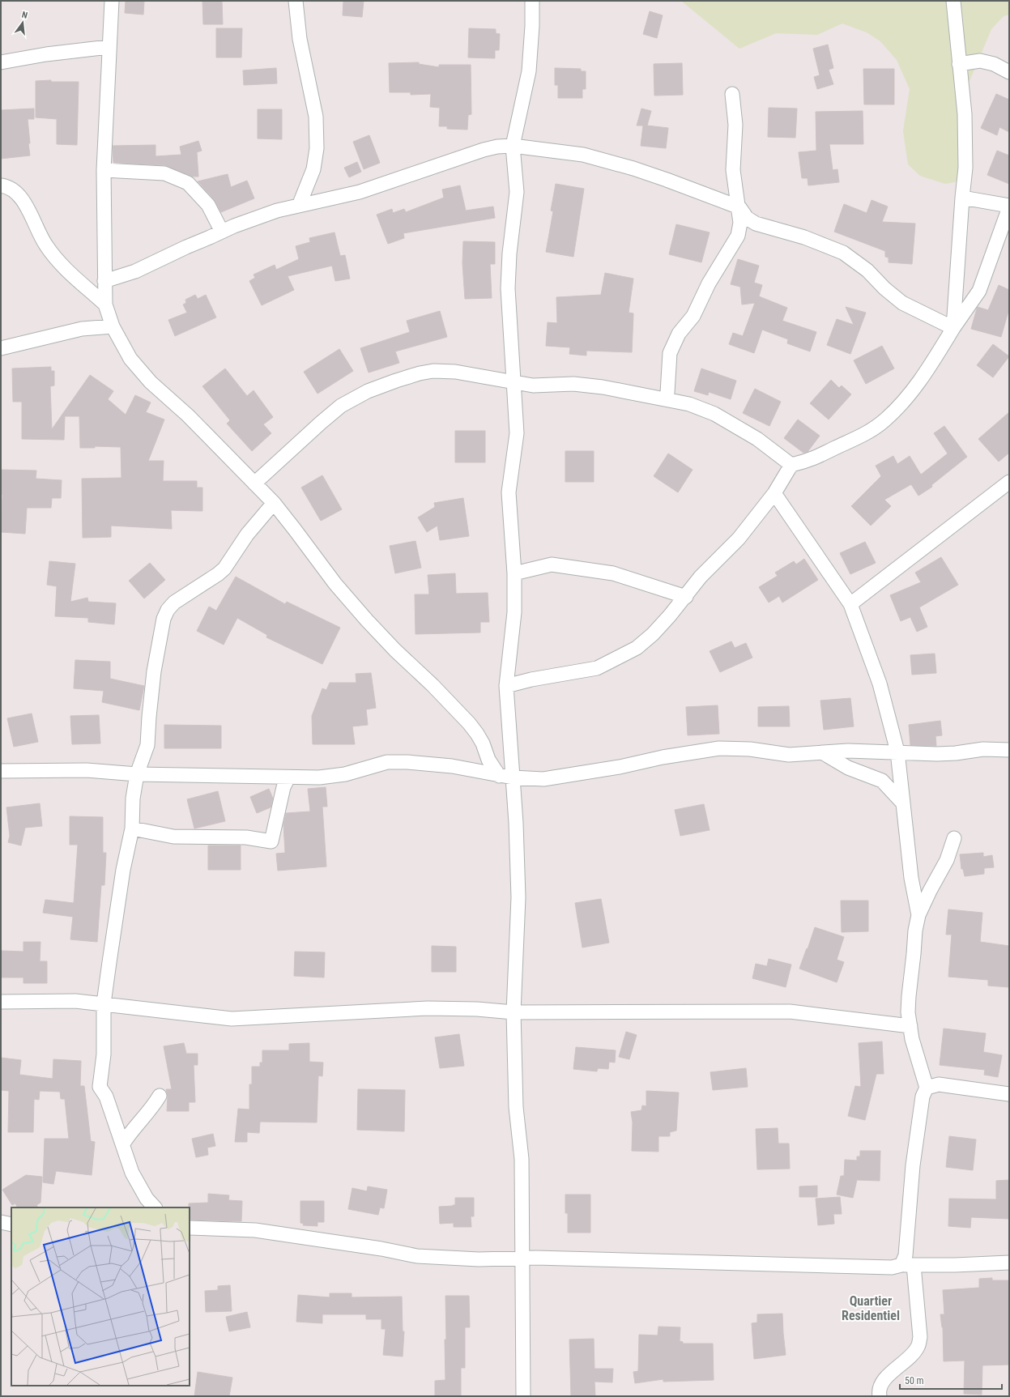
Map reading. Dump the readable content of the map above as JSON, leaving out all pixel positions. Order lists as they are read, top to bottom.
{
  "districts": ["Quartier Residentiel"],
  "scale_bar": "50 m",
  "north": "top"
}
